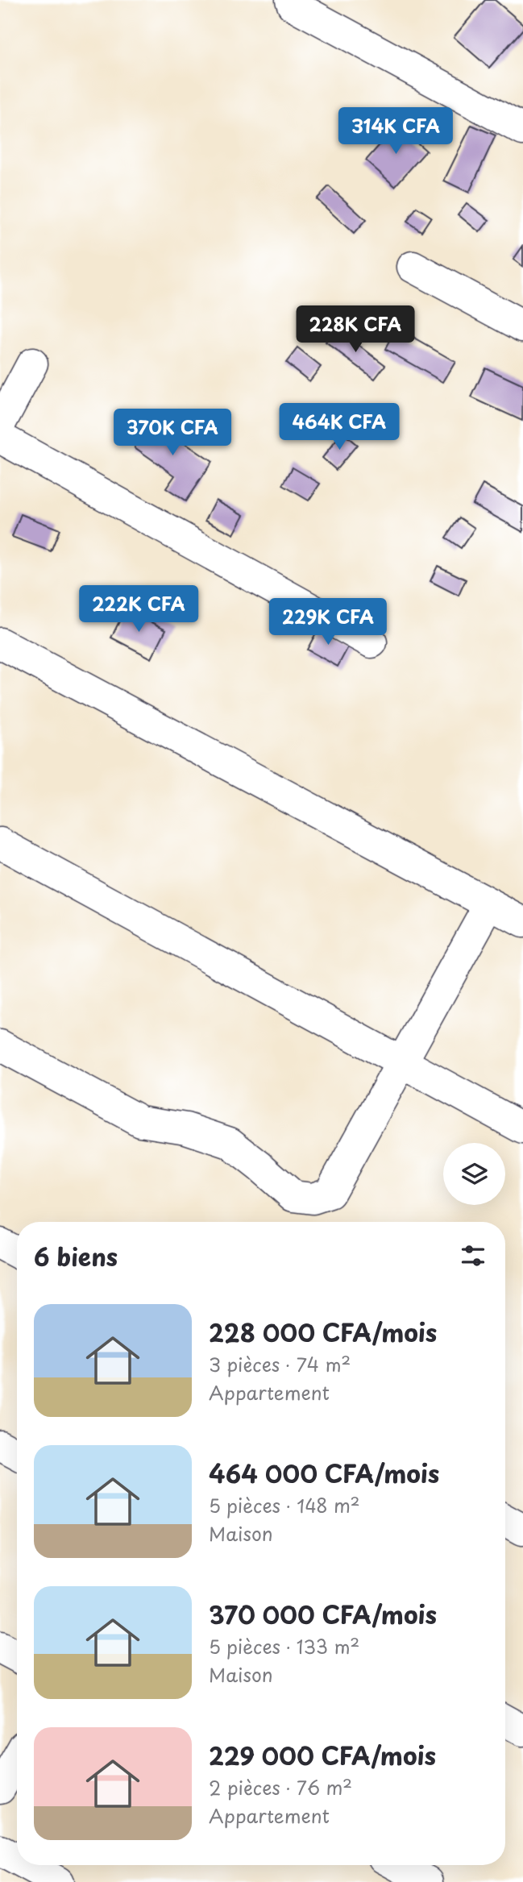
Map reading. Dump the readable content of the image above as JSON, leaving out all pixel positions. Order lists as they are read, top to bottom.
{
  "page": {
    "price": [
      "314K CFA",
      "228K CFA",
      "464K CFA",
      "370K CFA",
      "222K CFA",
      "229K CFA"
    ],
    "heading": "6 biens",
    "list": [
      {
        "name": "228 000 CFA/mois",
        "note": "3 pièces · 74 m² · Appartement"
      },
      {
        "name": "464 000 CFA/mois",
        "note": "5 pièces · 148 m² · Maison"
      },
      {
        "name": "370 000 CFA/mois",
        "note": "5 pièces · 133 m² · Maison"
      },
      {
        "name": "229 000 CFA/mois",
        "note": "2 pièces · 76 m² · Appartement"
      }
    ]
  }
}
